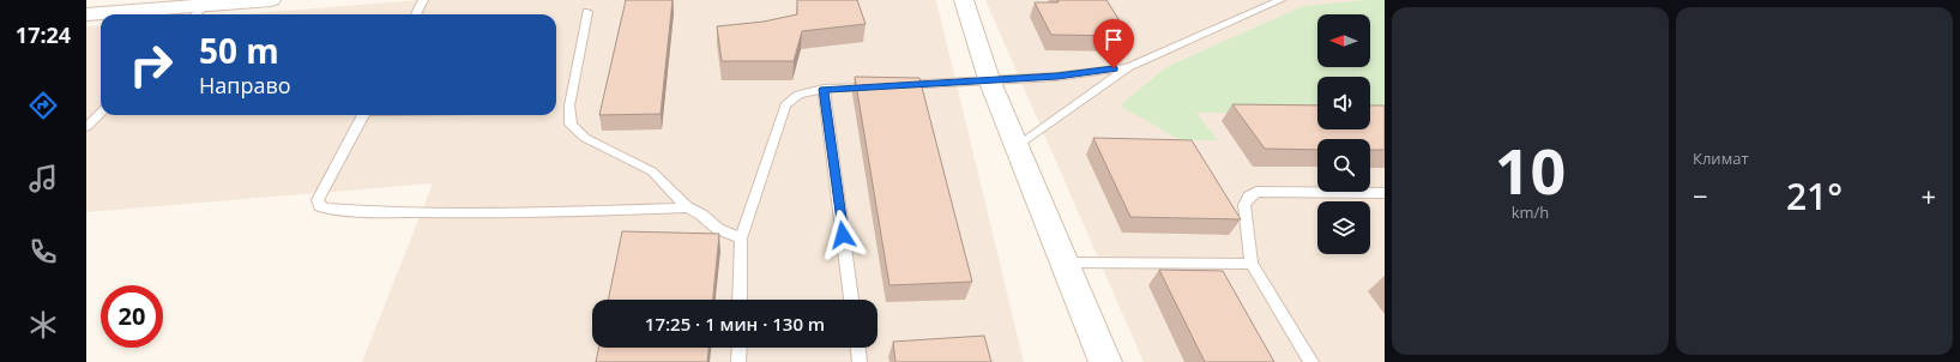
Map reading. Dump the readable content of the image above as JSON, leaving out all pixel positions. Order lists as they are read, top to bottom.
{
  "north": "left",
  "page": {
    "tabs": "17:24",
    "tile": [
      ["10", "km/h"],
      "Климат"
    ],
    "turn": ["50 m", "Направо"],
    "heat": ["−", "21°", "+"],
    "limit": "20",
    "trip": "17:25 · 1 мин · 130 m"
  }
}
